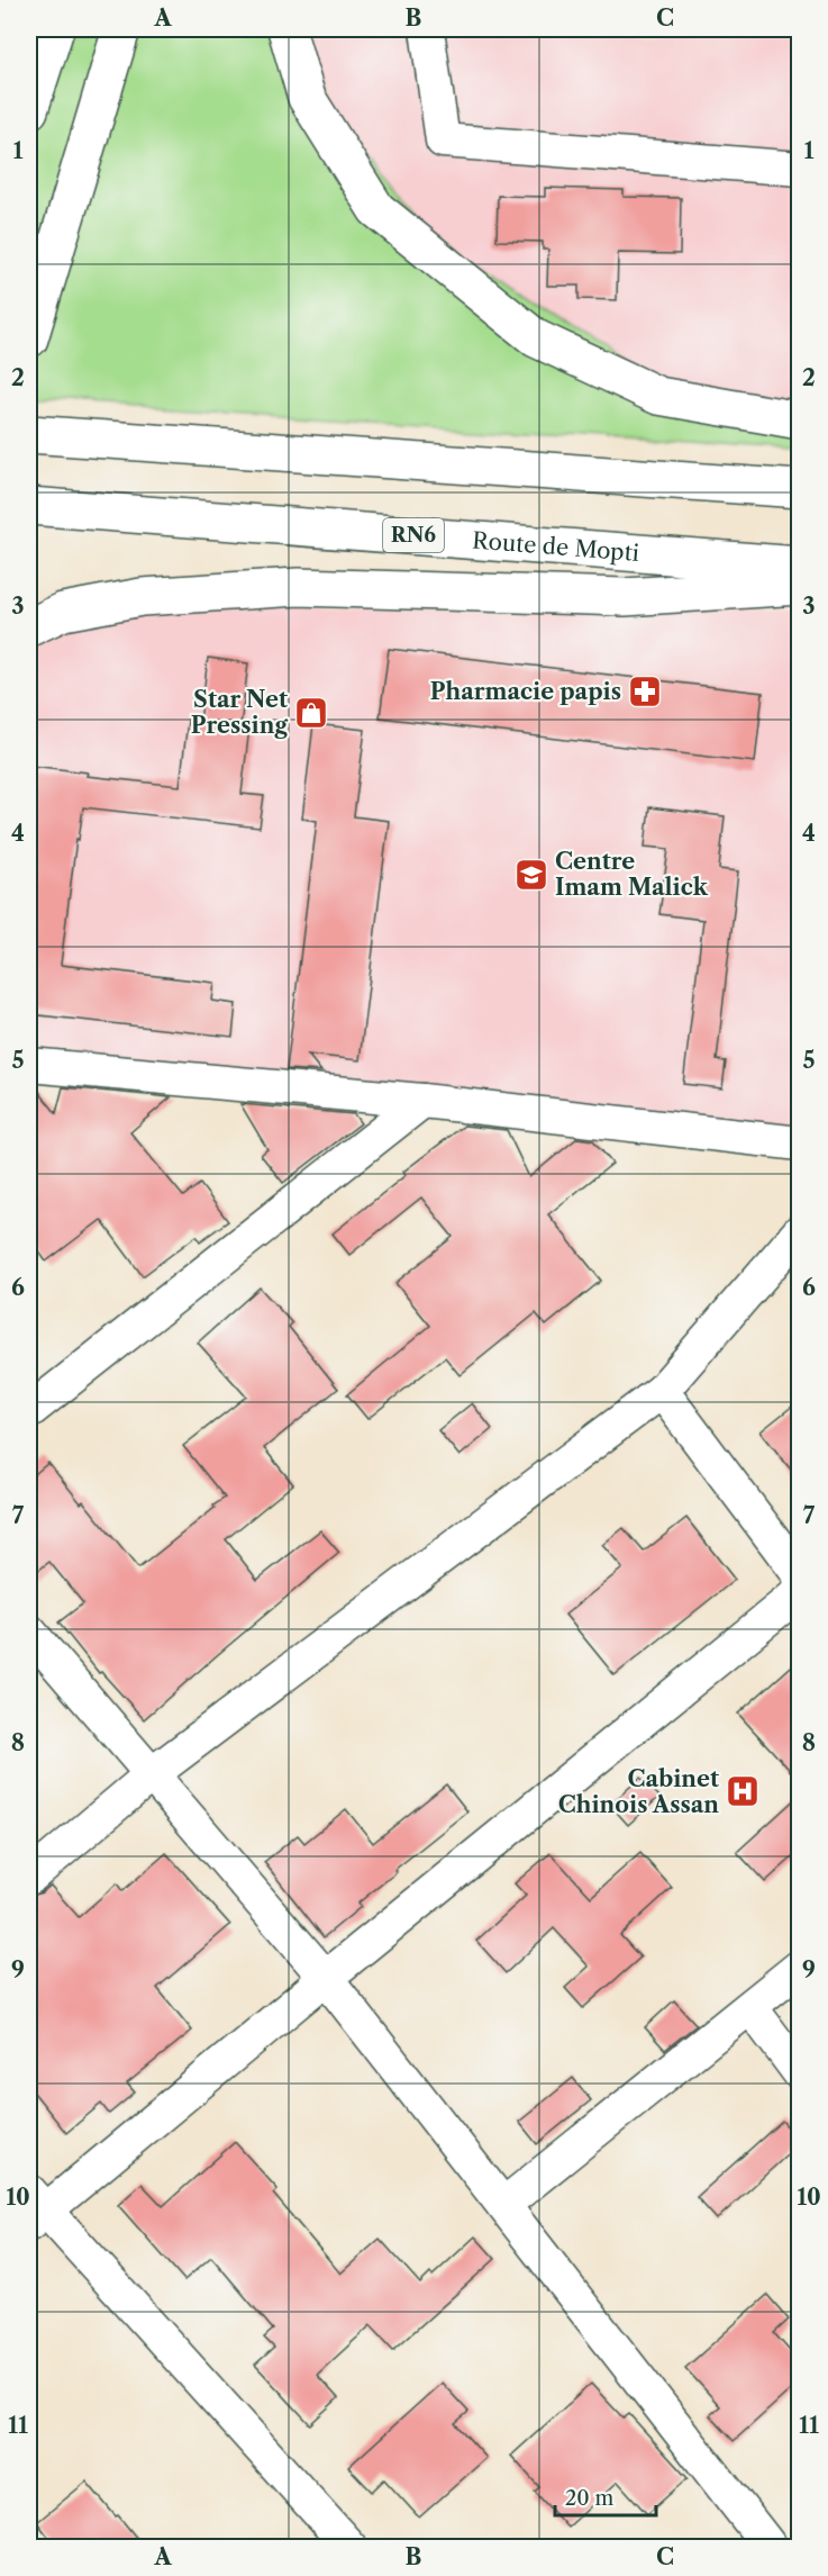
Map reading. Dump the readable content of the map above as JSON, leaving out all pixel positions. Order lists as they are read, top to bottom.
{
  "streets": {
    "main road": ["RN6", "Route de Mopti"]
  },
  "places": {
    "pharmacy": ["Pharmacie papis"],
    "shop": ["Star Net Pressing"],
    "school or university": ["Centre Imam Malick"],
    "hospital": ["Cabinet Chinois Assan"]
  },
  "scale_bar": "20 m",
  "grid": {
    "columns": ["A", "B", "C"],
    "rows": [
      "1",
      "2",
      "3",
      "4",
      "5",
      "6",
      "7",
      "8",
      "9",
      "10",
      "11"
    ]
  }
}
